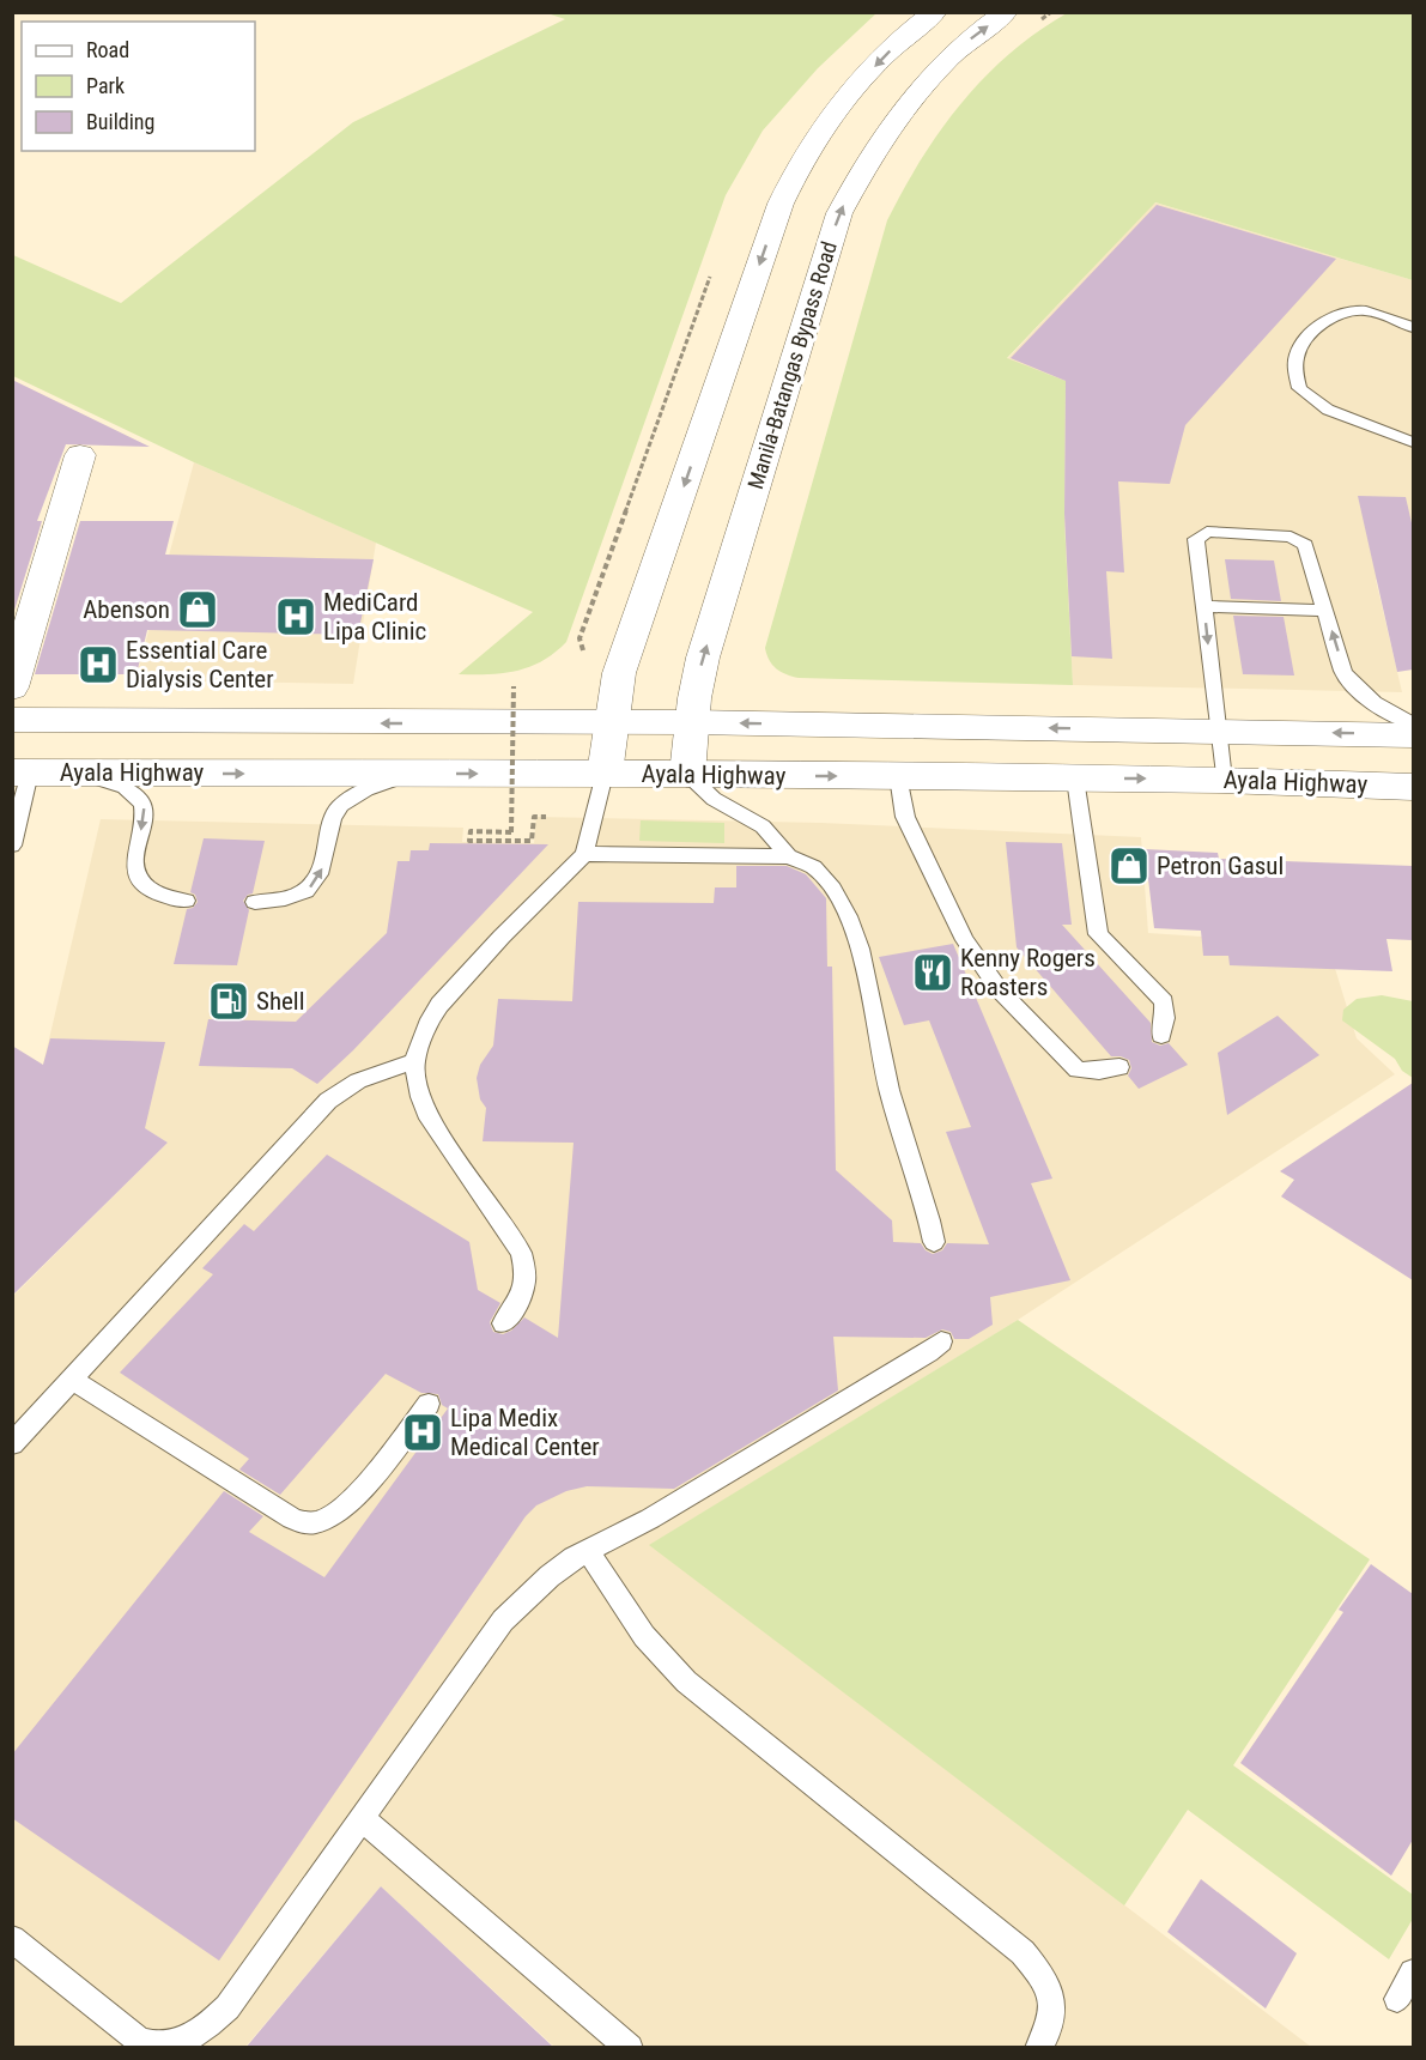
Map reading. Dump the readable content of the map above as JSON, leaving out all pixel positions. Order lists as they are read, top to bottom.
{
  "streets": {
    "main road": ["Manila-Batangas Bypass Road", "Ayala Highway"]
  },
  "crossings": [
    ["Manila-Batangas Bypass Road", "Ayala Highway"]
  ],
  "places": {
    "shop": ["Abenson", "Petron Gasul"],
    "hospital": ["MediCard Lipa Clinic", "Essential Care Dialysis Center", "Lipa Medix Medical Center"],
    "restaurant": ["Kenny Rogers Roasters"],
    "fuel station": ["Shell"]
  },
  "legend": ["Road", "Park", "Building"]
}
